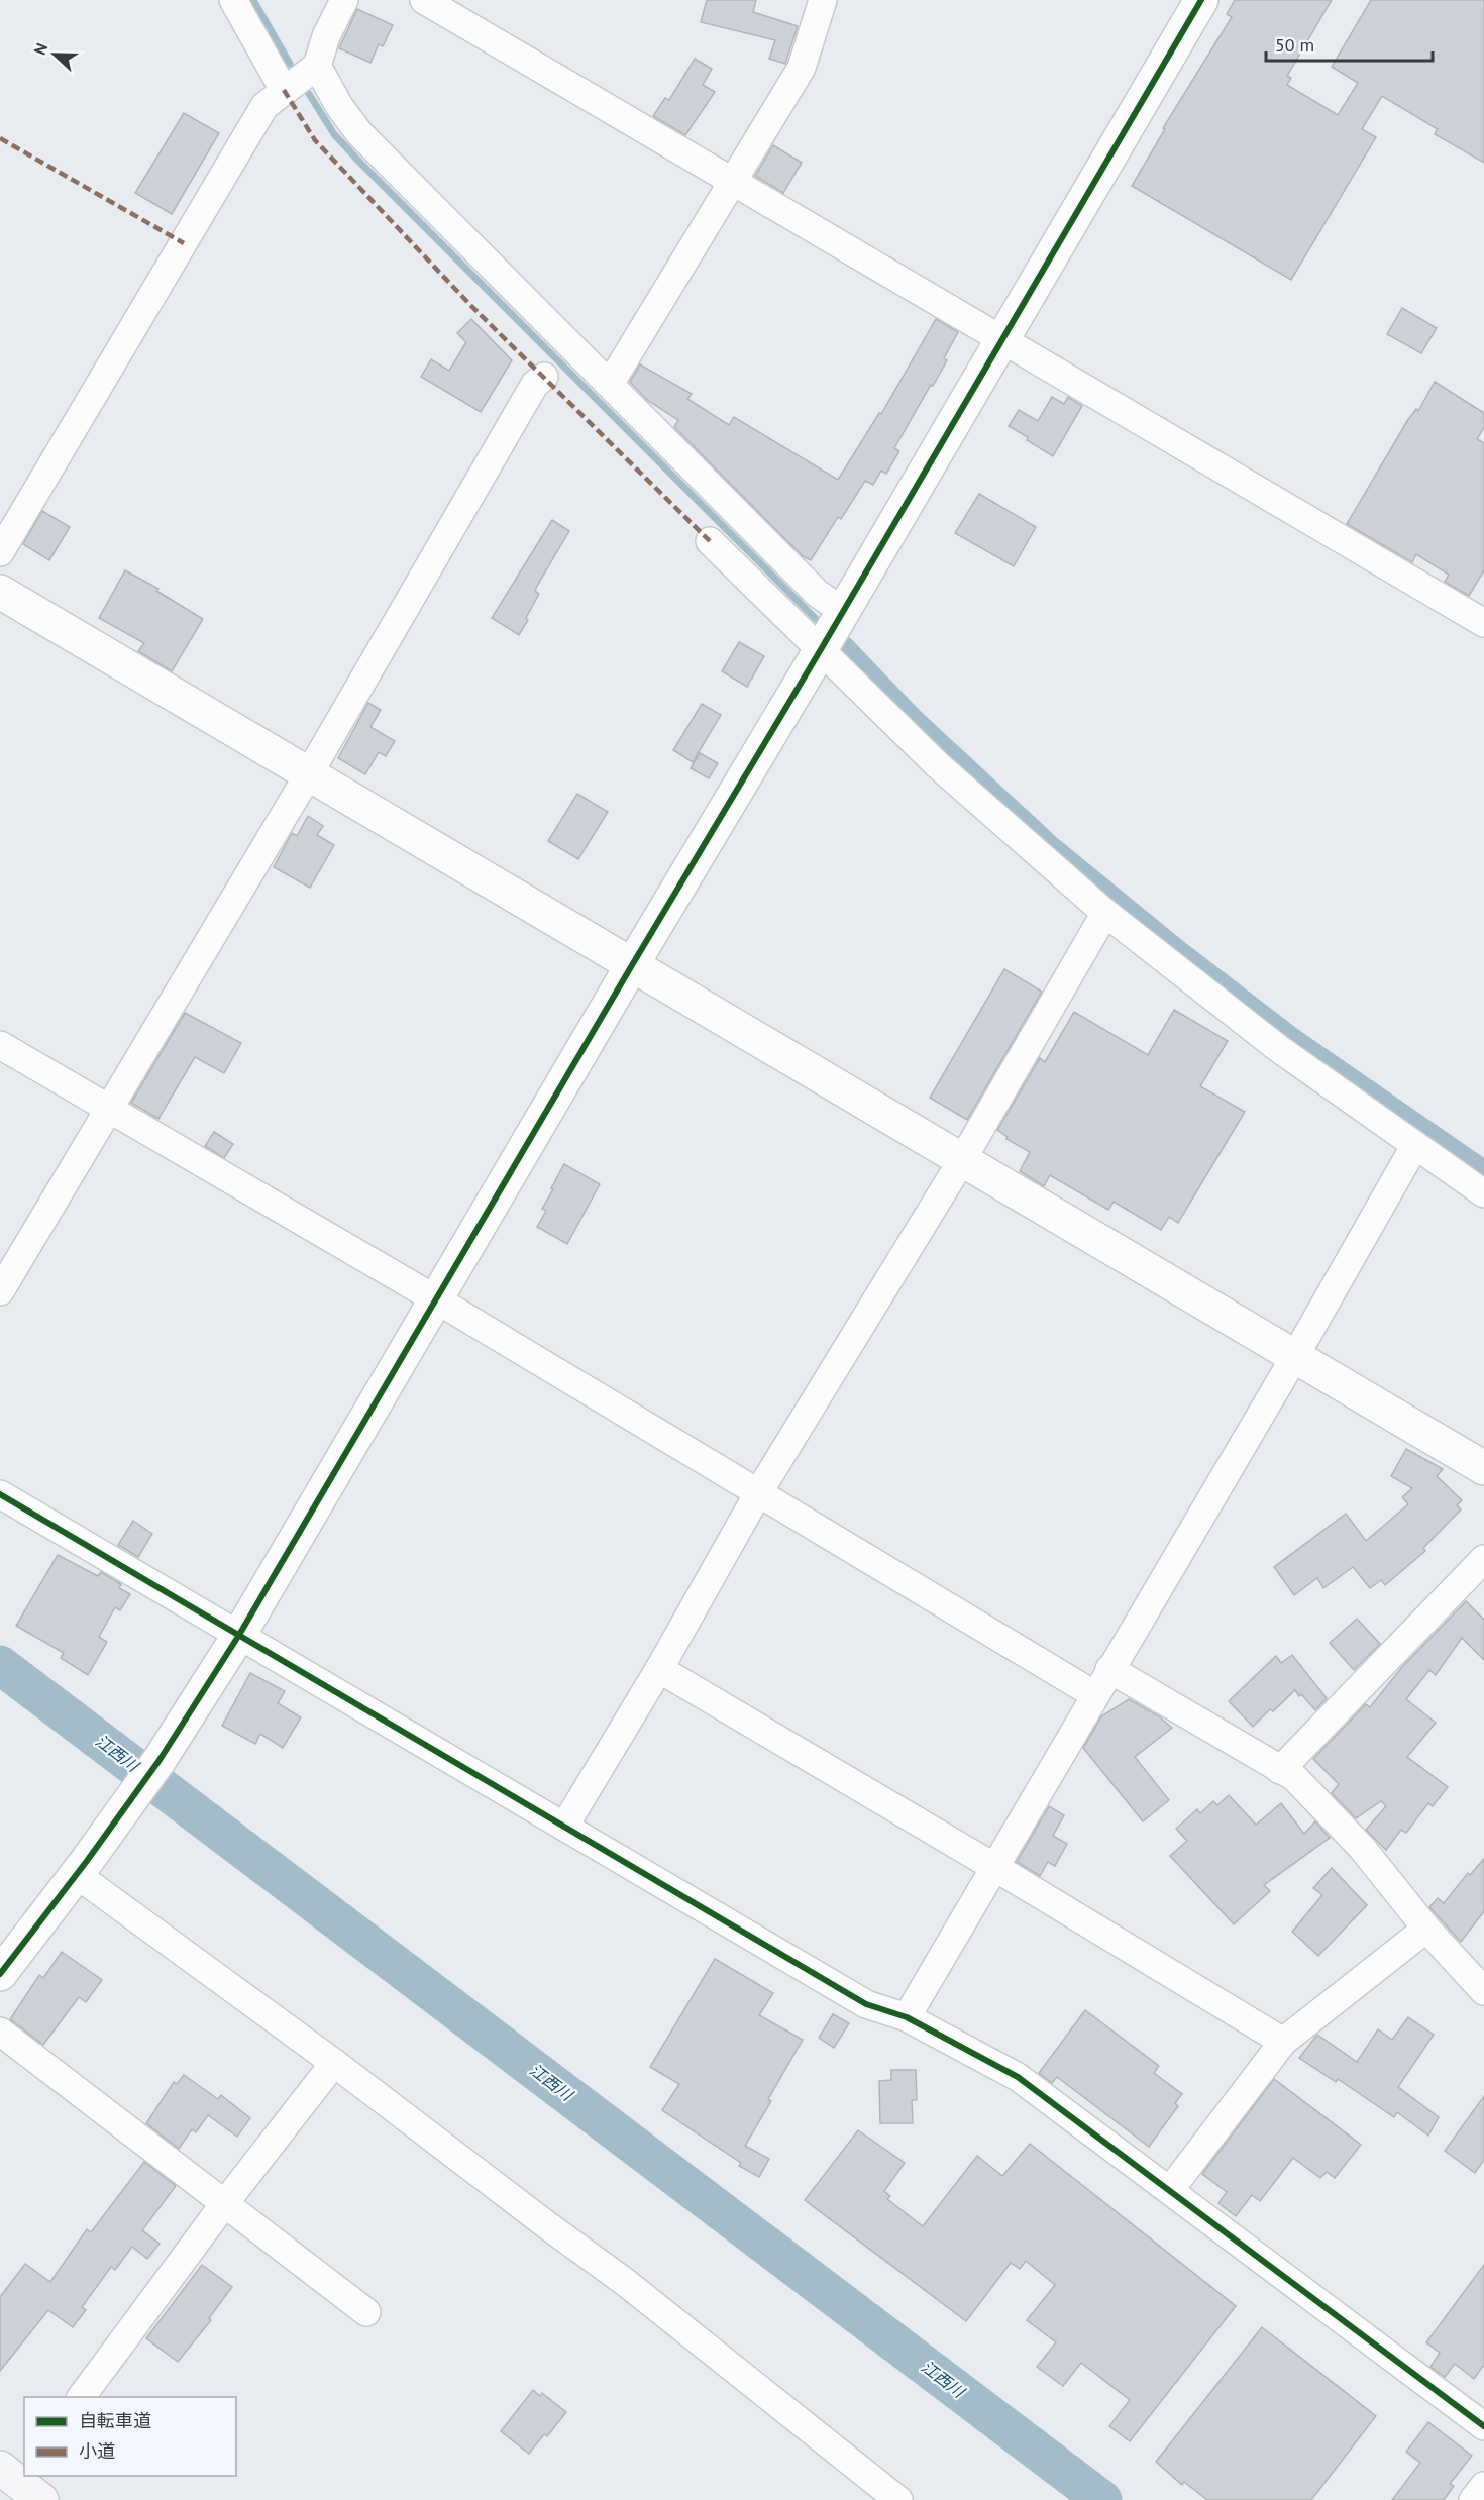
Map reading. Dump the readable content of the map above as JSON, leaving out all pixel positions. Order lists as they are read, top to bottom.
{
  "water": ["江西川"],
  "legend": ["自転車道", "小道"],
  "scale_bar": "50 m",
  "north": "left"
}
